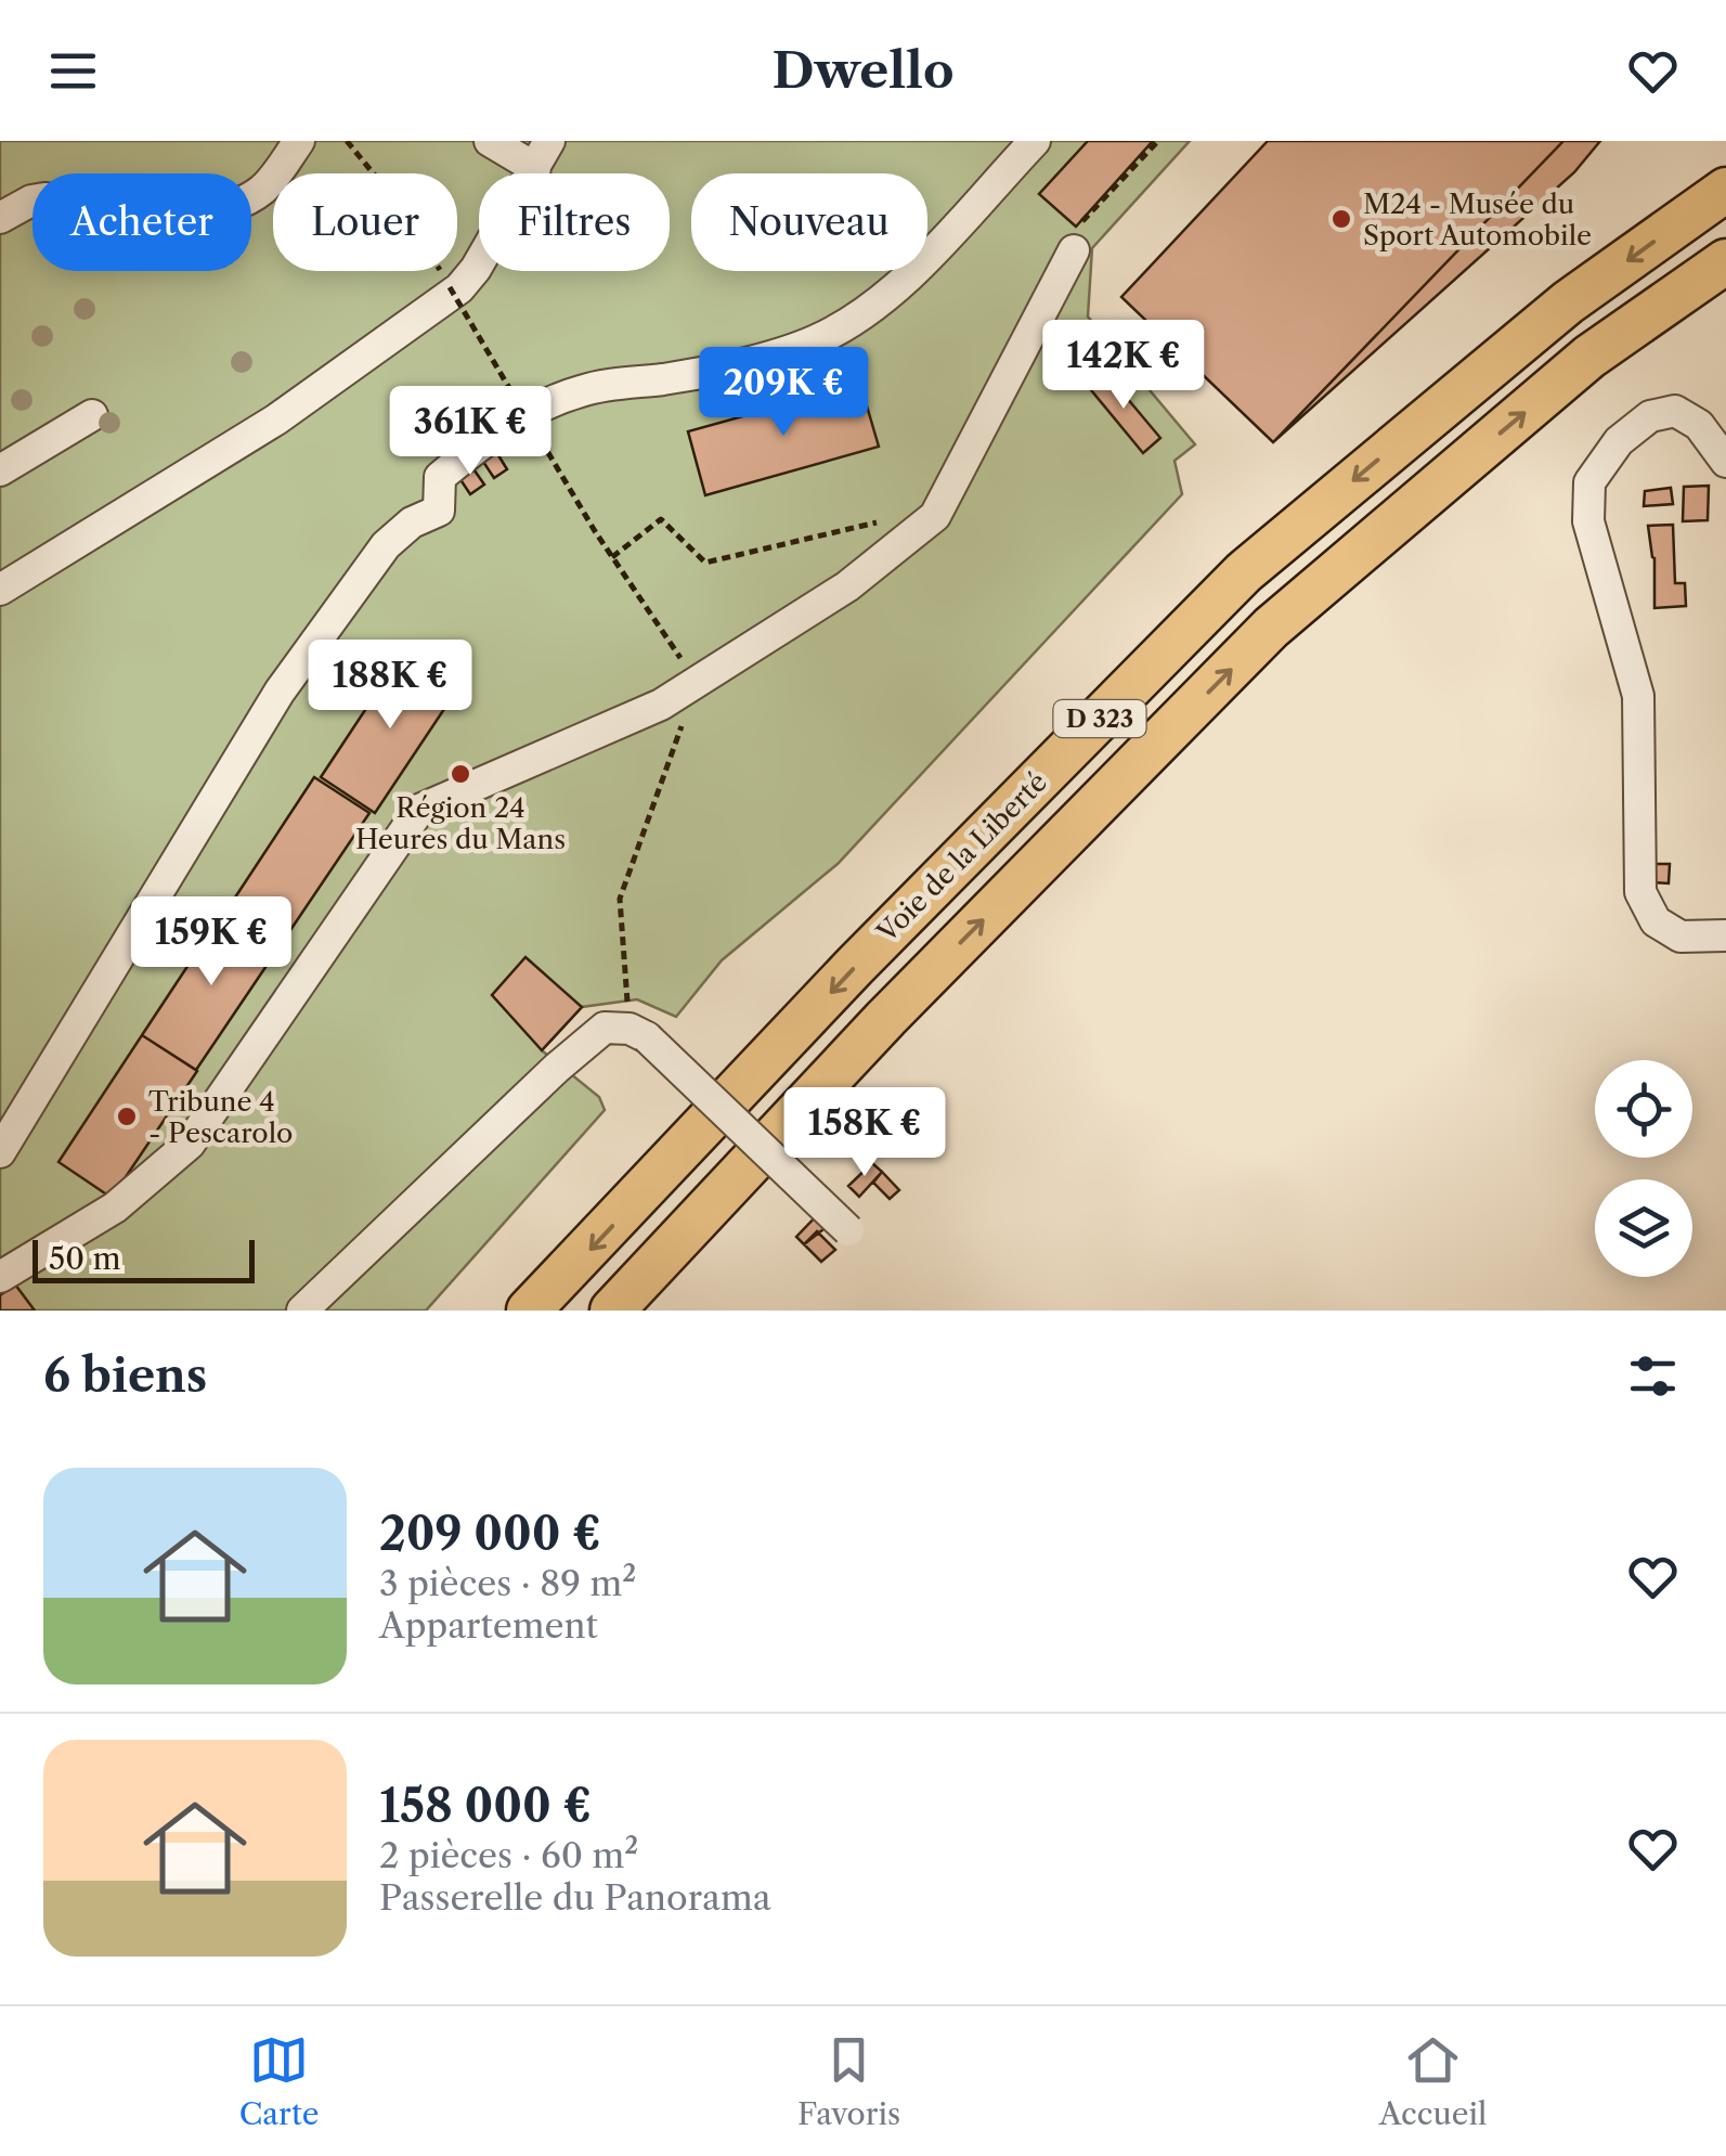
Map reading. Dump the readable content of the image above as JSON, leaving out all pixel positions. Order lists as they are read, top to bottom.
{
  "streets": {
    "highway": ["D 323", "Voie de la Liberté"]
  },
  "places": ["M24 - Musée du Sport Automobile", "Région 24 Heures du Mans", "Tribune 4 - Pescarolo"],
  "scale_bar": "50 m",
  "page": {
    "header": "Dwello",
    "chip": [
      "Acheter",
      "Louer",
      "Filtres",
      "Nouveau"
    ],
    "price": [
      "142K €",
      "209K €",
      "361K €",
      "188K €",
      "159K €",
      "158K €"
    ],
    "scale": "50 m",
    "heading": "6 biens",
    "list": [
      {
        "name": "209 000 €",
        "note": "3 pièces · 89 m² · Appartement"
      },
      {
        "name": "158 000 €",
        "note": "2 pièces · 60 m² · Passerelle du Panorama"
      }
    ],
    "tabs": ["Carte", "Favoris", "Accueil"]
  }
}
